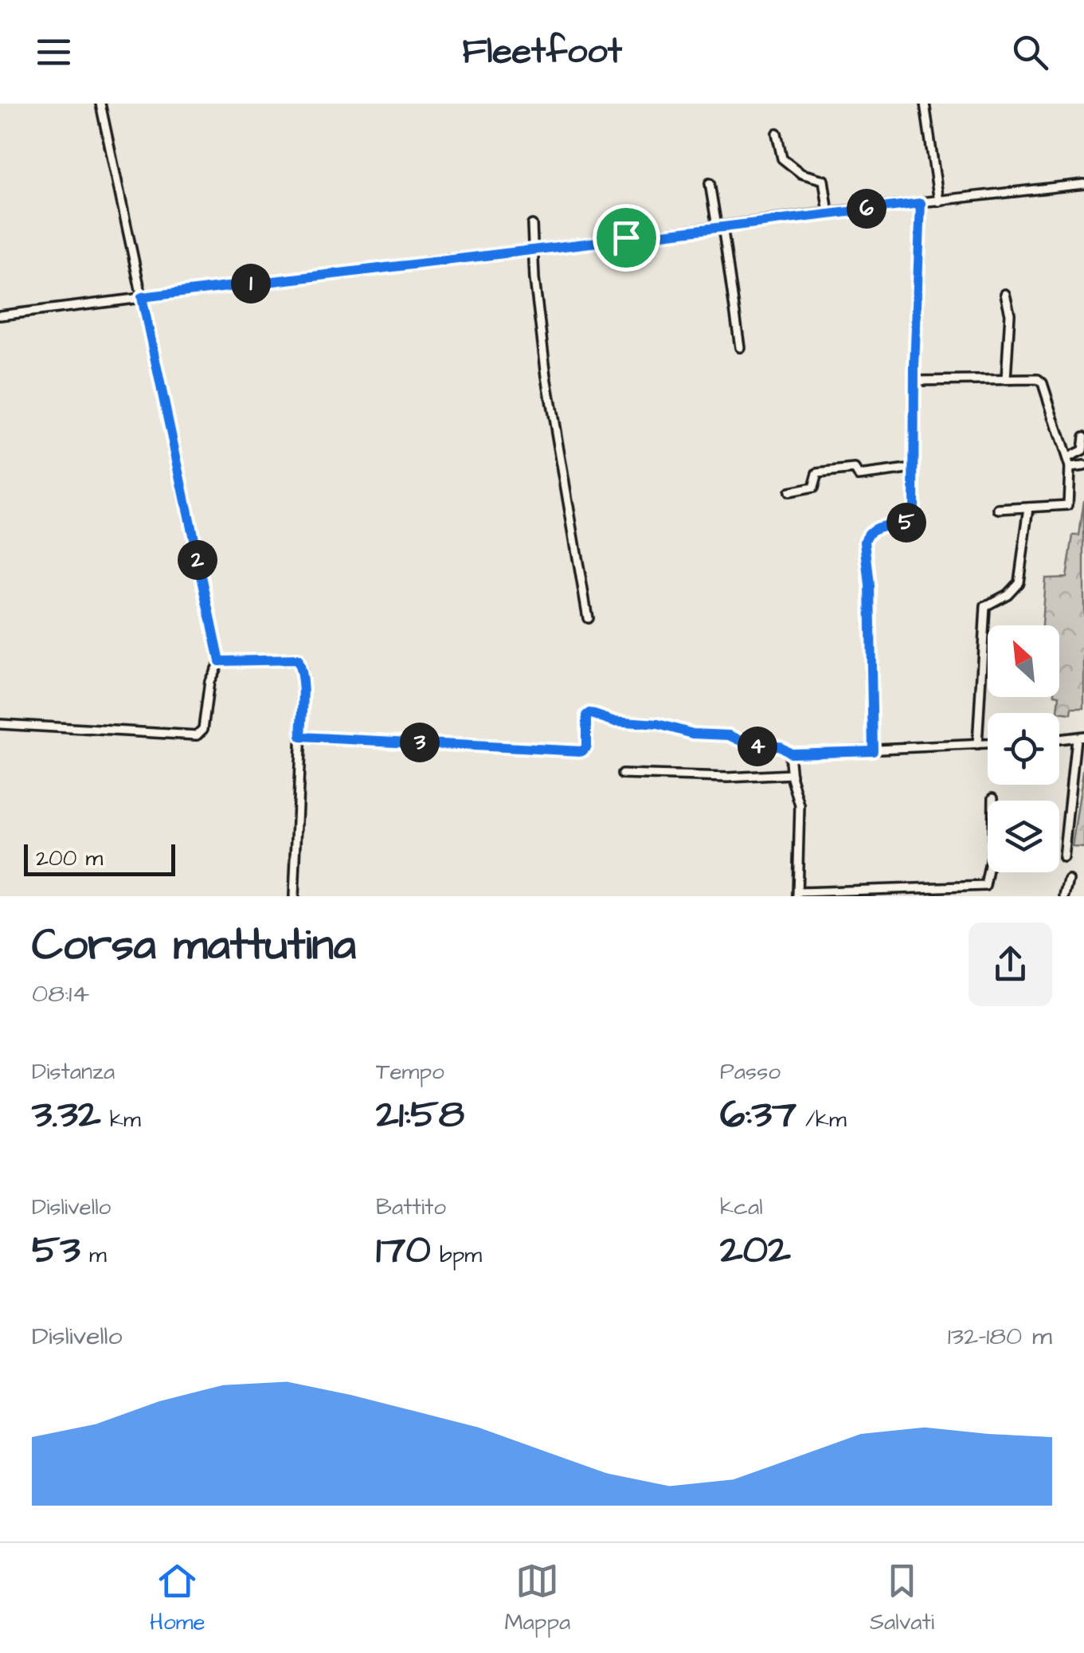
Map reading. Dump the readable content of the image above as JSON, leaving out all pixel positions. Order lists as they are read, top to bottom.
{
  "scale_bar": "200 m",
  "north": "top left",
  "page": {
    "header": "Fleetfoot",
    "pins": [
      "6",
      "1",
      "5",
      "2",
      "3",
      "4"
    ],
    "scale": "200 m",
    "heading": ["Corsa mattutina", "08:14"],
    "stats": [
      ["Distanza", "3.32 km"],
      ["Tempo", "21:58"],
      ["Passo", "6:37 /km"],
      ["Dislivello", "53 m"],
      ["Battito", "170 bpm"],
      ["kcal", "202"]
    ],
    "chart": ["Dislivello", "132–180 m"],
    "tabs": ["Home", "Mappa", "Salvati"]
  }
}
